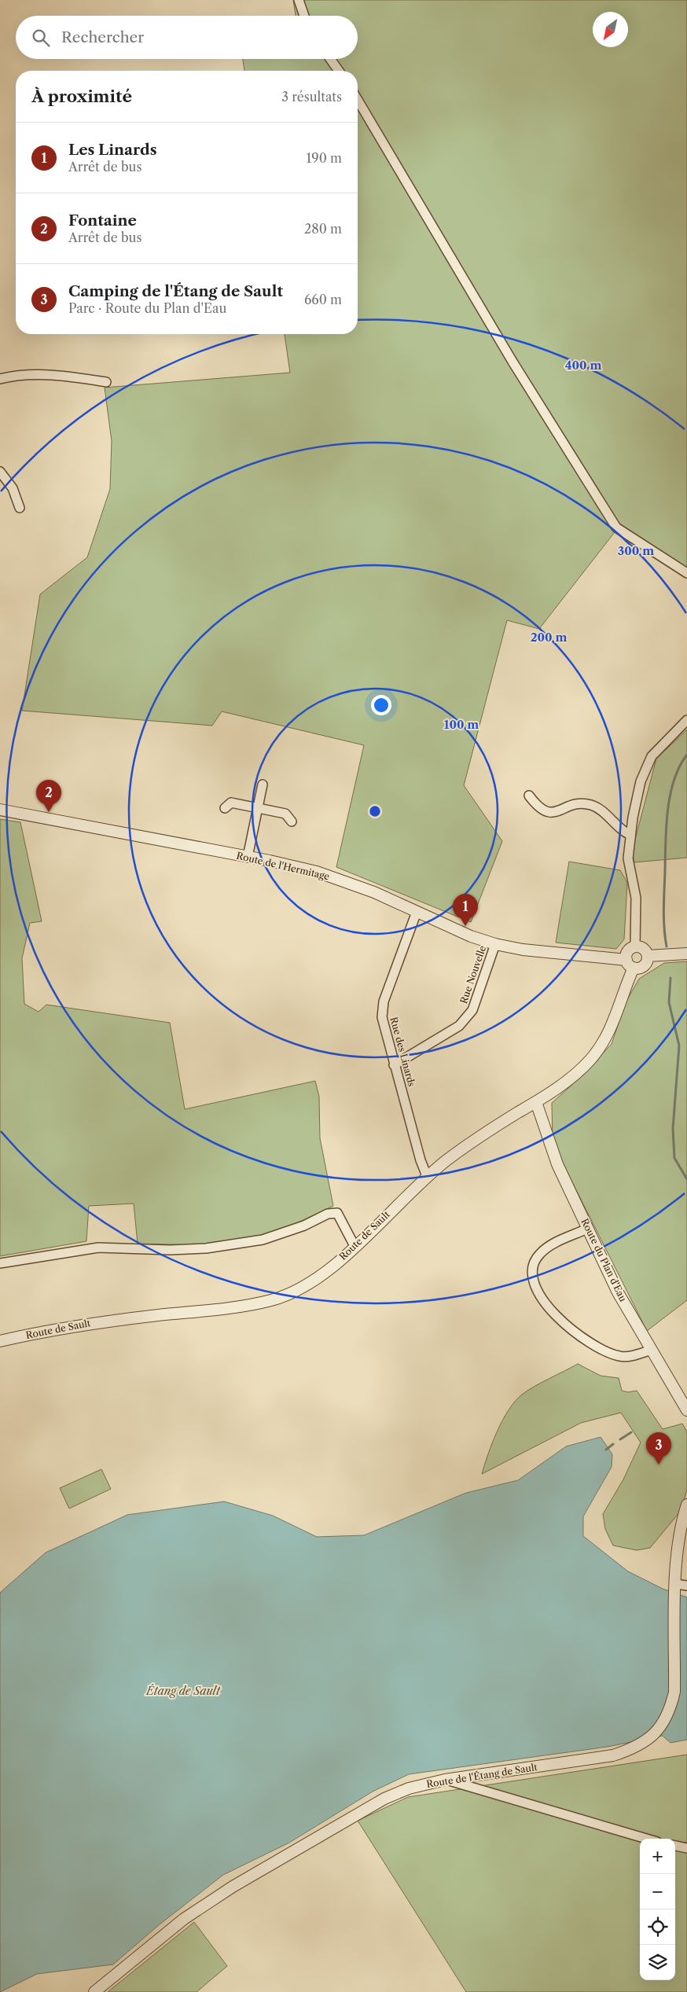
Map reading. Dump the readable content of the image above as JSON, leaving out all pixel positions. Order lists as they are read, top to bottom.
{
  "streets": {
    "street": [
      "Route de l'Hermitage",
      "Rue Nouvelle",
      "Rue des Linards",
      "Route de Sault",
      "Route du Plan d'Eau",
      "Route de l'Étang de Sault"
    ]
  },
  "crossings": [
    ["Route de l'Hermitage", "Rue Nouvelle"],
    ["Route de l'Hermitage", "Rue des Linards"],
    ["Route de l'Hermitage", "Route de Sault"],
    ["Rue Nouvelle", "Rue des Linards"],
    ["Rue des Linards", "Route de Sault"],
    ["Route de Sault", "Route du Plan d'Eau"]
  ],
  "water": ["Étang de Sault"],
  "north": "bottom left",
  "page": {
    "search": "Rechercher",
    "heading": ["À proximité", "3 résultats"],
    "list": [
      {
        "mark": "1",
        "name": "Les Linards",
        "note": "Arrêt de bus",
        "value": "190 m"
      },
      {
        "mark": "2",
        "name": "Fontaine",
        "note": "Arrêt de bus",
        "value": "280 m"
      },
      {
        "mark": "3",
        "name": "Camping de l'Étang de Sault",
        "note": "Parc · Route du Plan d'Eau",
        "value": "660 m"
      }
    ],
    "pins": ["2", "1", "3"],
    "map_buttons": ["+", "−"]
  },
  "rings": [
    "400 m",
    "300 m",
    "200 m",
    "100 m"
  ]
}
